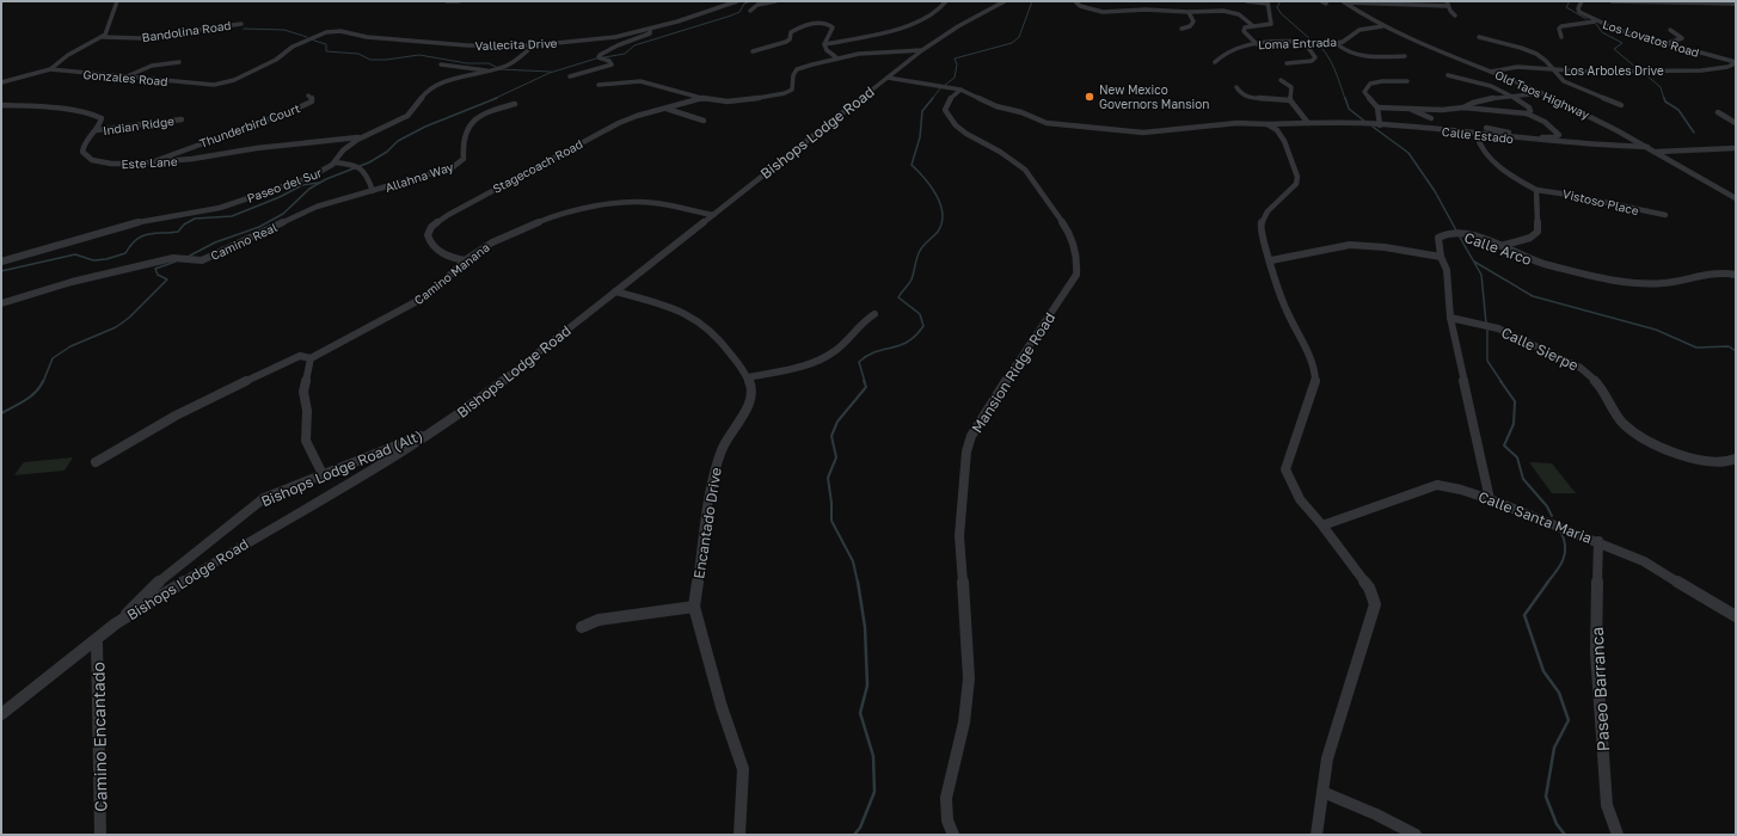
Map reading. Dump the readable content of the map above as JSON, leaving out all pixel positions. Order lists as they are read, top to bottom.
{
  "streets": {
    "street": [
      "Bandolina Road",
      "Los Lovatos Road",
      "Loma Entrada",
      "Vallecita Drive",
      "Los Arboles Drive",
      "Gonzales Road",
      "Old Taos Highway",
      "Indian Ridge",
      "Thunderbird Court",
      "Bishops Lodge Road",
      "Calle Estado",
      "Este Lane",
      "Stagecoach Road",
      "Allahna Way",
      "Paseo del Sur",
      "Vistoso Place",
      "Camino Real",
      "Calle Arco",
      "Camino Manana",
      "Calle Sierpe",
      "Mansion Ridge Road",
      "Bishops Lodge Road (Alt)",
      "Calle Santa Maria",
      "Encantado Drive",
      "Paseo Barranca",
      "Camino Encantado"
    ]
  },
  "crossings": [
    ["Bandolina Road", "Gonzales Road"],
    ["Los Lovatos Road", "Los Arboles Drive"],
    ["Loma Entrada", "Old Taos Highway"],
    ["Vallecita Drive", "Gonzales Road"],
    ["Vallecita Drive", "Paseo del Sur"],
    ["Los Arboles Drive", "Old Taos Highway"],
    ["Old Taos Highway", "Calle Estado"],
    ["Indian Ridge", "Este Lane"],
    ["Thunderbird Court", "Este Lane"],
    ["Bishops Lodge Road", "Calle Estado"],
    ["Bishops Lodge Road", "Camino Manana"],
    ["Bishops Lodge Road", "Bishops Lodge Road (Alt)"],
    ["Bishops Lodge Road", "Camino Encantado"],
    ["Calle Estado", "Mansion Ridge Road"],
    ["Este Lane", "Paseo del Sur"],
    ["Stagecoach Road", "Camino Manana"],
    ["Allahna Way", "Camino Real"],
    ["Calle Arco", "Calle Sierpe"],
    ["Calle Arco", "Calle Santa Maria"],
    ["Calle Santa Maria", "Paseo Barranca"]
  ],
  "places": ["New Mexico Governors Mansion"]
}
